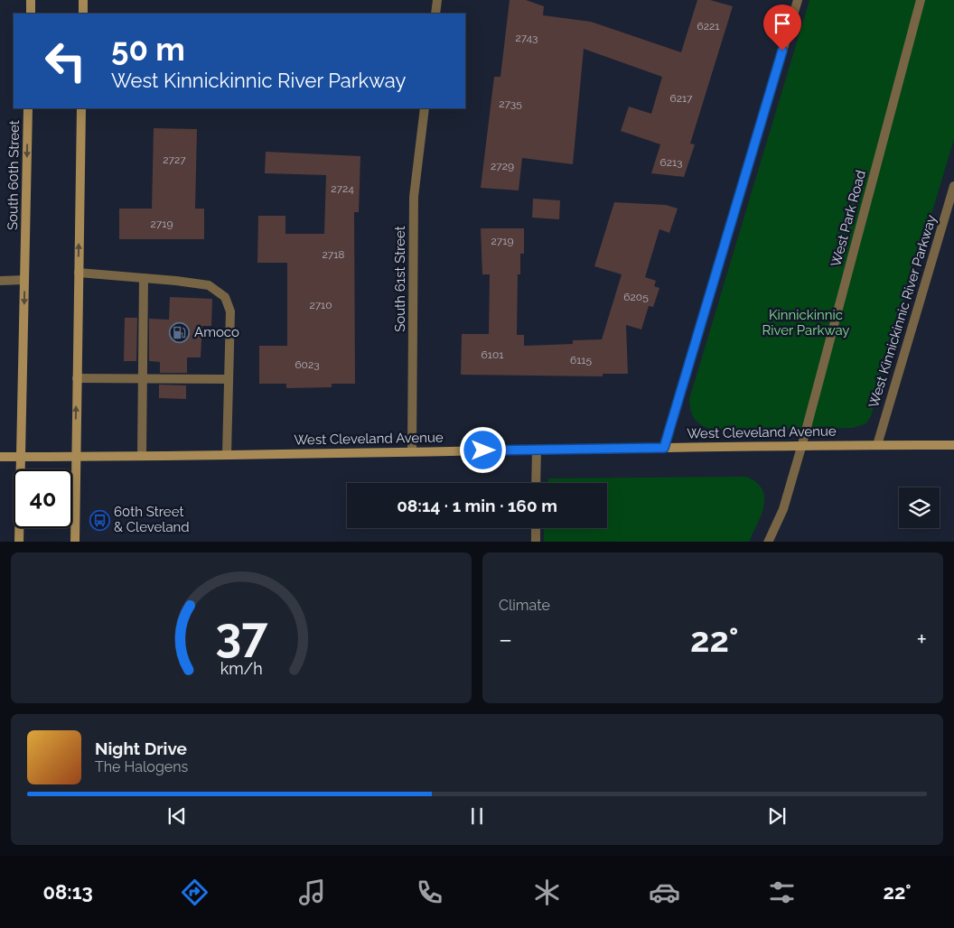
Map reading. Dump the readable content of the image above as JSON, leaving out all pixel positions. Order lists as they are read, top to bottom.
{
  "streets": {
    "street": [
      "South 60th Street",
      "West Park Road",
      "South 61st Street",
      "West Kinnickinnic River Parkway",
      "West Cleveland Avenue"
    ]
  },
  "crossings": [
    ["South 60th Street", "West Cleveland Avenue"],
    ["West Park Road", "West Cleveland Avenue"],
    ["South 61st Street", "West Cleveland Avenue"],
    ["West Kinnickinnic River Parkway", "West Cleveland Avenue"]
  ],
  "parks": ["Kinnickinnic River Parkway"],
  "places": {
    "fuel station": ["Amoco"],
    "bus stop": ["60th Street & Cleveland"]
  },
  "house_numbers": [
    "6221",
    "2743",
    "6217",
    "2735",
    "2727",
    "6213",
    "2729",
    "2724",
    "2719",
    "2719",
    "2718",
    "6205",
    "2710",
    "6101",
    "6115",
    "6023"
  ],
  "page": {
    "turn": ["50 m", "West Kinnickinnic River Parkway"],
    "limit": "40",
    "trip": "08:14 · 1 min · 160 m",
    "tile": "Climate",
    "heat": ["−", "22°", "+"],
    "song": ["Night Drive", "The Halogens"],
    "tabs": ["08:13", "22°"],
    "gauge": ["37", "km/h"]
  }
}
